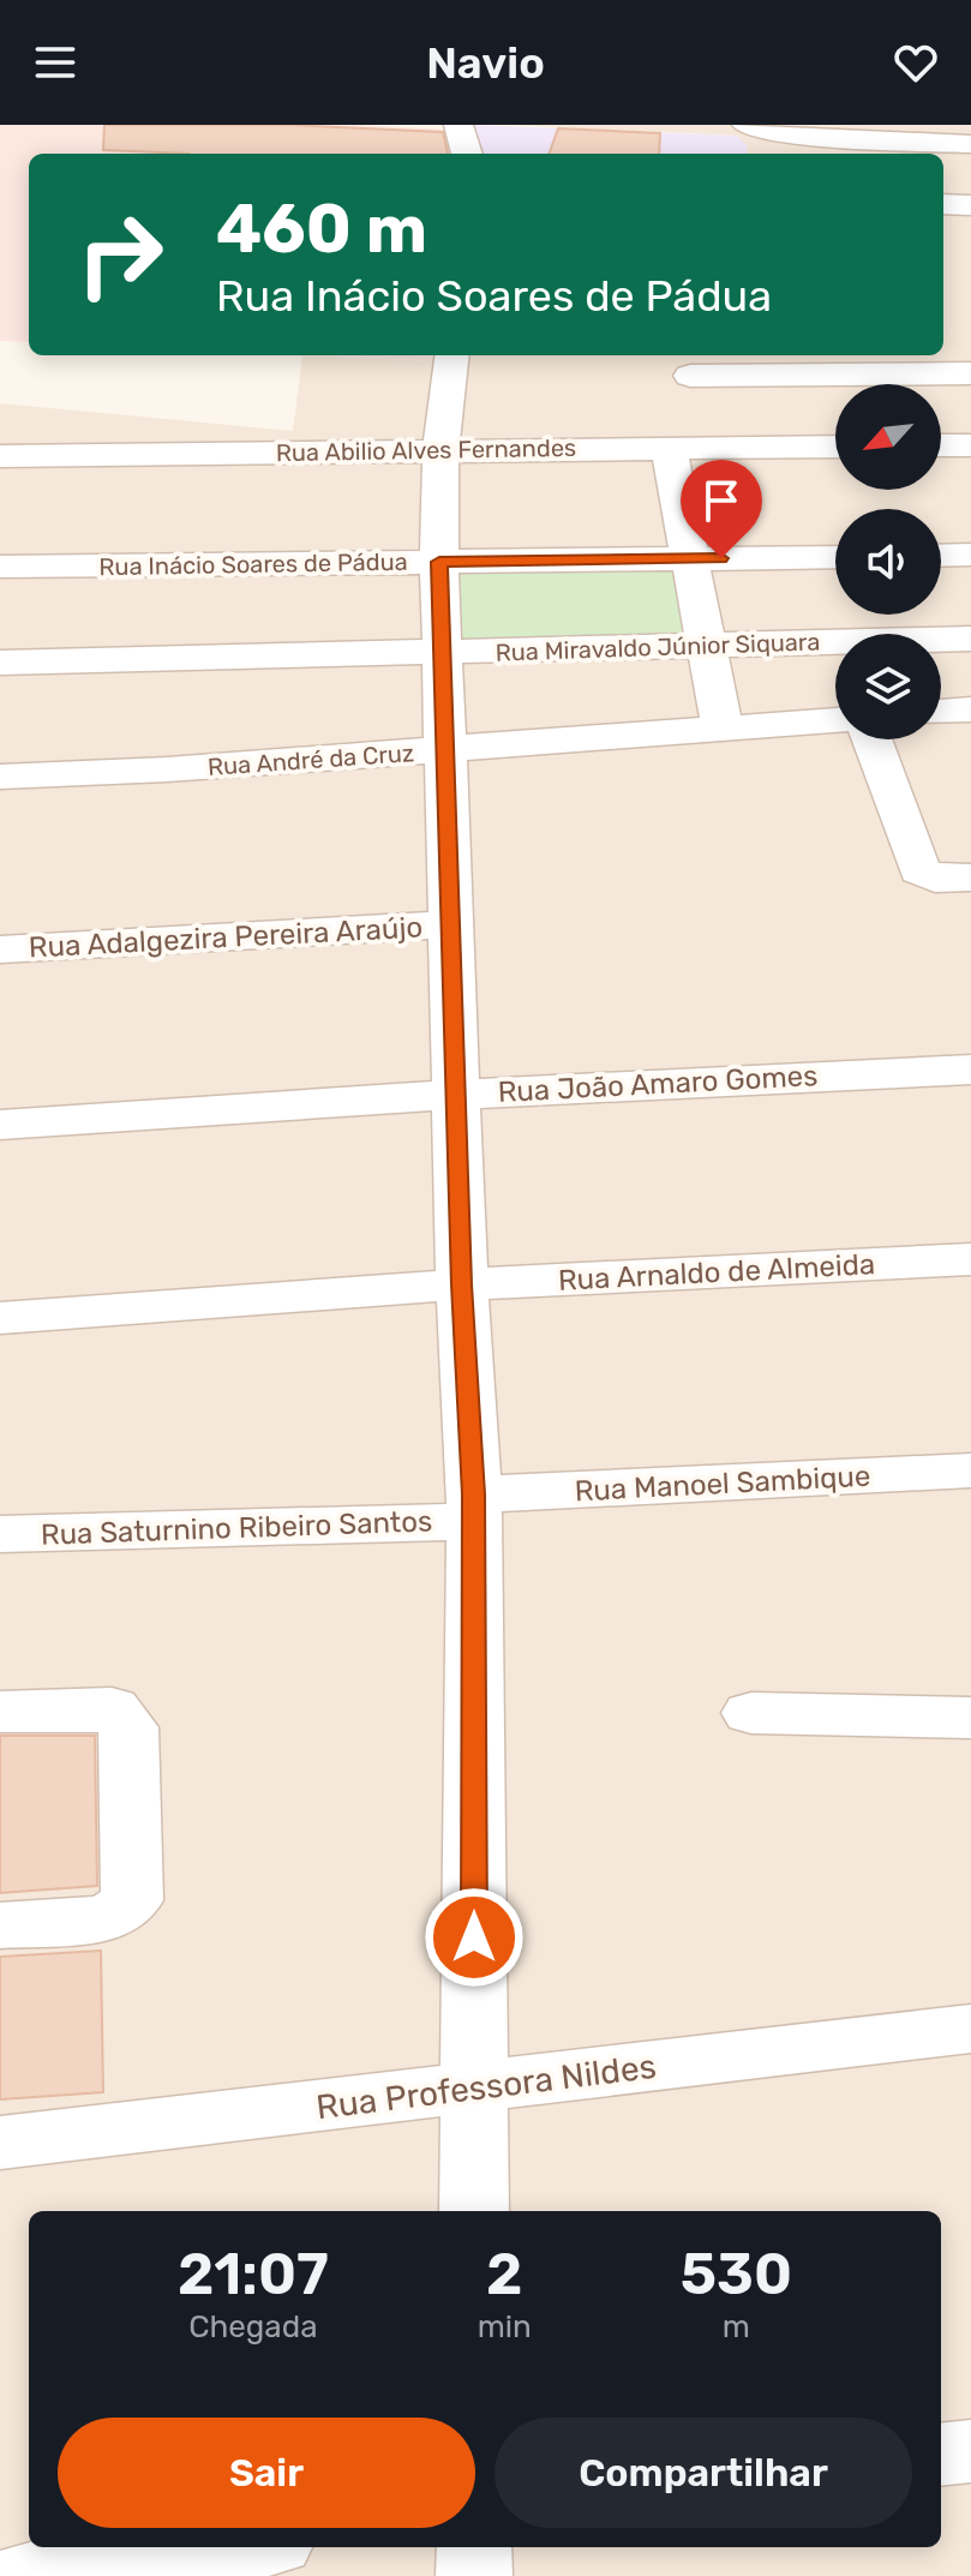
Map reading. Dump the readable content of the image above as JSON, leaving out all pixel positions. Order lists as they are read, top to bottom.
{
  "streets": {
    "street": [
      "Rua Abilio Alves Fernandes",
      "Rua Inácio Soares de Pádua",
      "Rua Miravaldo Júnior Siquara",
      "Rua André da Cruz",
      "Rua Adalgezira Pereira Araújo",
      "Rua João Amaro Gomes",
      "Rua Arnaldo de Almeida",
      "Rua Manoel Sambique",
      "Rua Saturnino Ribeiro Santos",
      "Rua Professora Nildes"
    ]
  },
  "crossings": [
    ["Rua Manoel Sambique", "Rua Saturnino Ribeiro Santos"]
  ],
  "north": "bottom left",
  "page": {
    "header": "Navio",
    "turn": ["460 m", "Rua Inácio Soares de Pádua"],
    "eta": [
      "21:07",
      "Chegada",
      "2",
      "min",
      "530",
      "m"
    ],
    "buttons": ["Sair", "Compartilhar"]
  }
}
